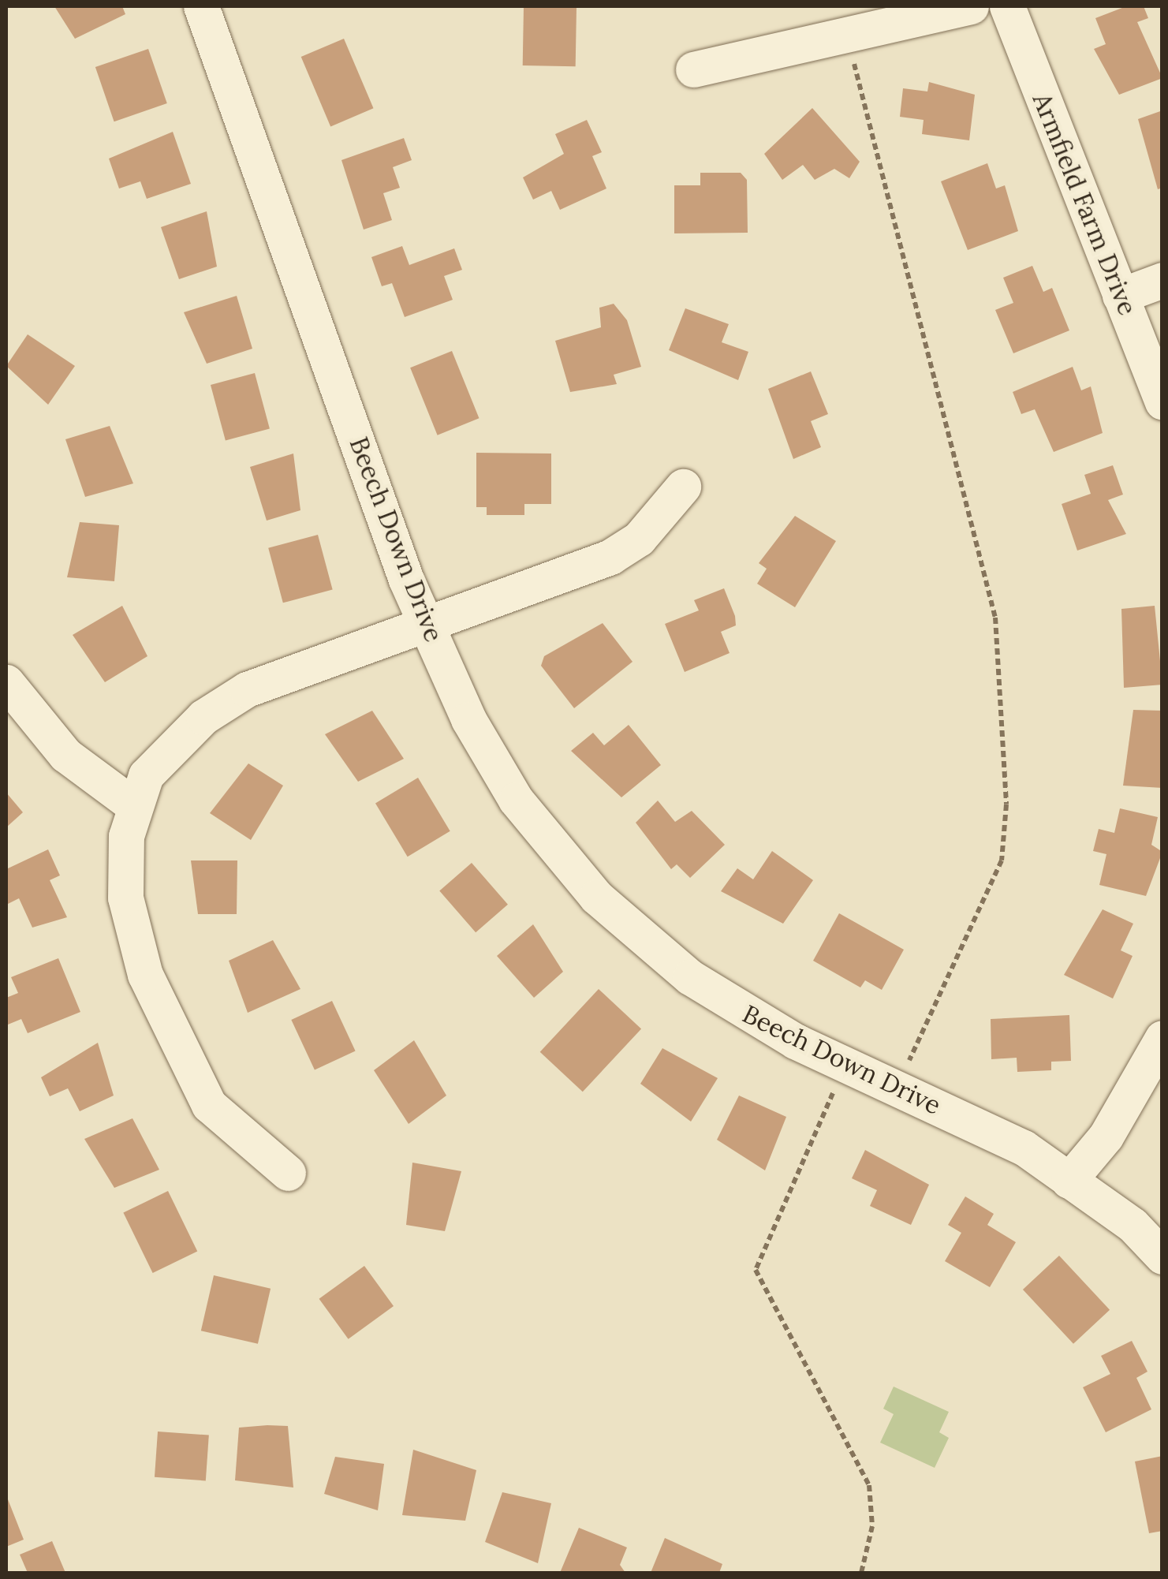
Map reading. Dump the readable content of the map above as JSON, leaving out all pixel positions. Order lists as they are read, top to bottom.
{
  "streets": {
    "street": ["Armfield Farm Drive", "Beech Down Drive"]
  }
}
